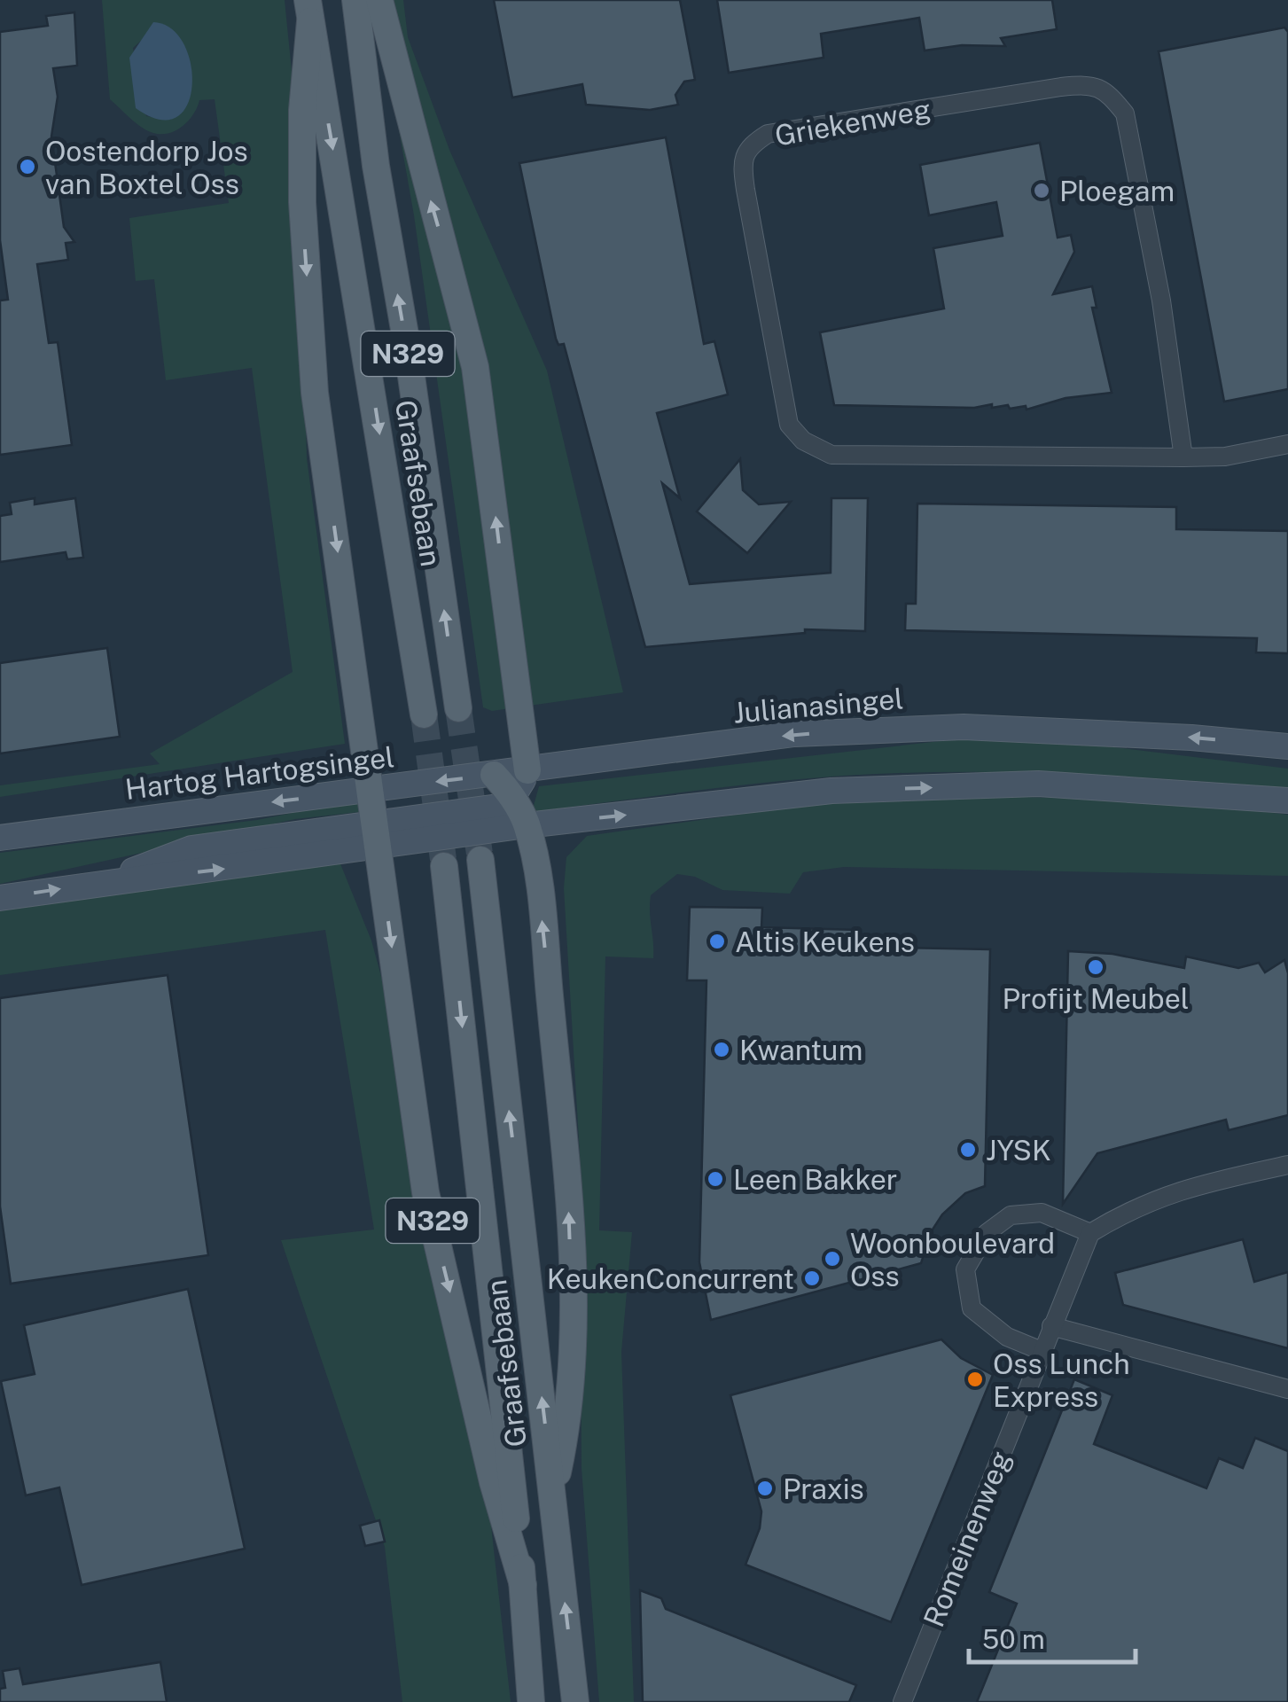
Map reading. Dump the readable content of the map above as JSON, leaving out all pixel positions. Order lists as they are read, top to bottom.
{
  "streets": {
    "main road": [
      "N329",
      "Graafsebaan",
      "Julianasingel",
      "Hartog Hartogsingel"
    ],
    "street": ["Griekenweg", "Romeinenweg"]
  },
  "crossings": [
    ["N329", "Graafsebaan"],
    ["N329", "Julianasingel"],
    ["N329", "Hartog Hartogsingel"],
    ["Julianasingel", "Hartog Hartogsingel"]
  ],
  "places": [
    "Oostendorp Jos van Boxtel Oss",
    "Ploegam",
    "Altis Keukens",
    "Profijt Meubel",
    "Kwantum",
    "JYSK",
    "Leen Bakker",
    "Woonboulevard Oss",
    "KeukenConcurrent",
    "Oss Lunch Express",
    "Praxis"
  ],
  "scale_bar": "50 m"
}
